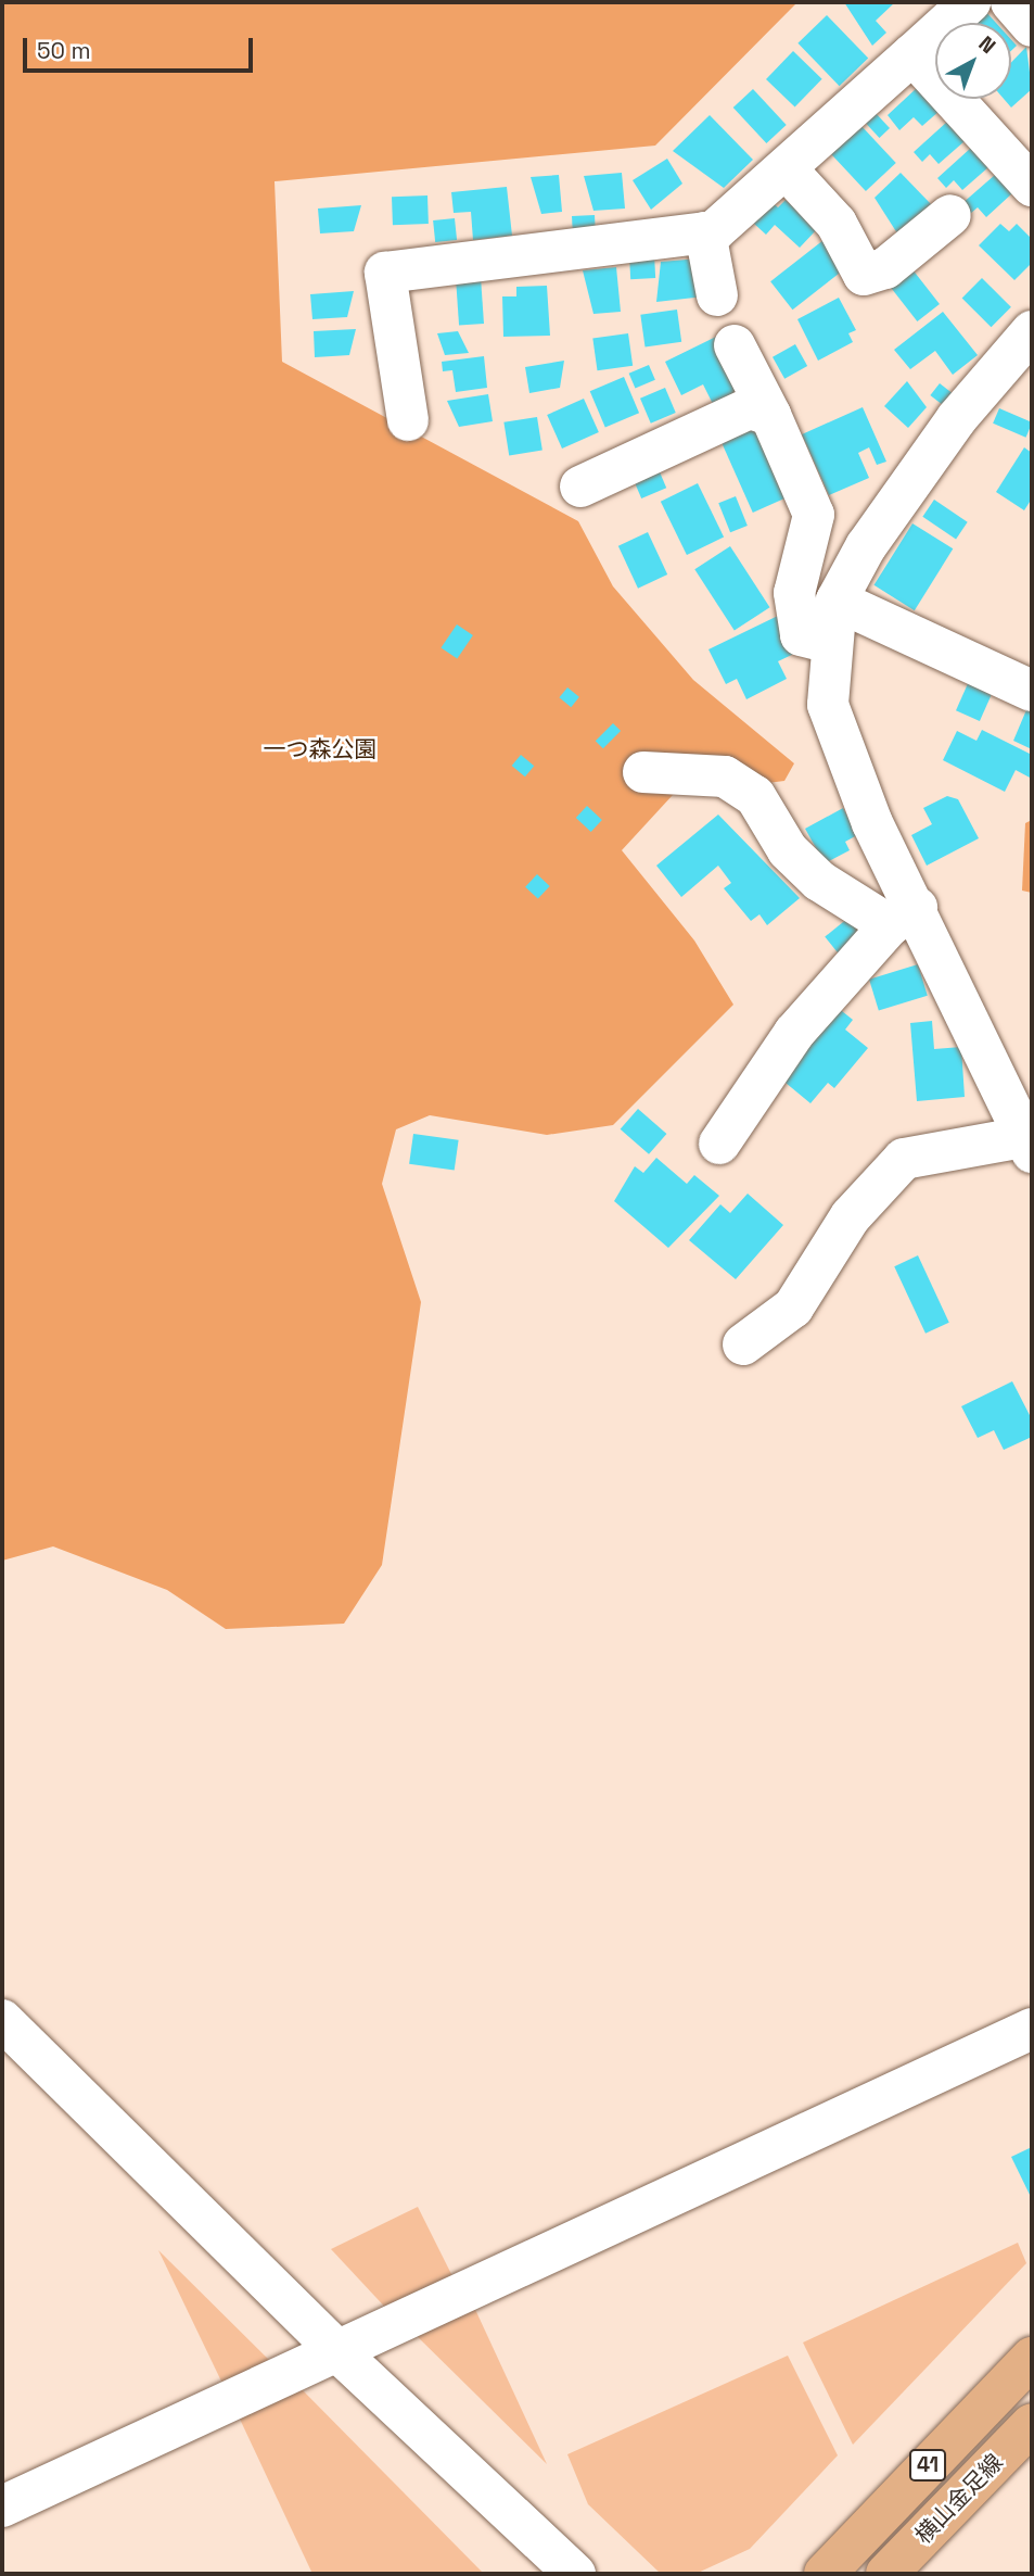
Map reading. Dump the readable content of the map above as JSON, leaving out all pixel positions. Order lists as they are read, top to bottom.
{
  "streets": {
    "main road": ["41", "横山金足線"]
  },
  "parks": ["一つ森公園"],
  "scale_bar": "50 m",
  "north": "top right"
}
